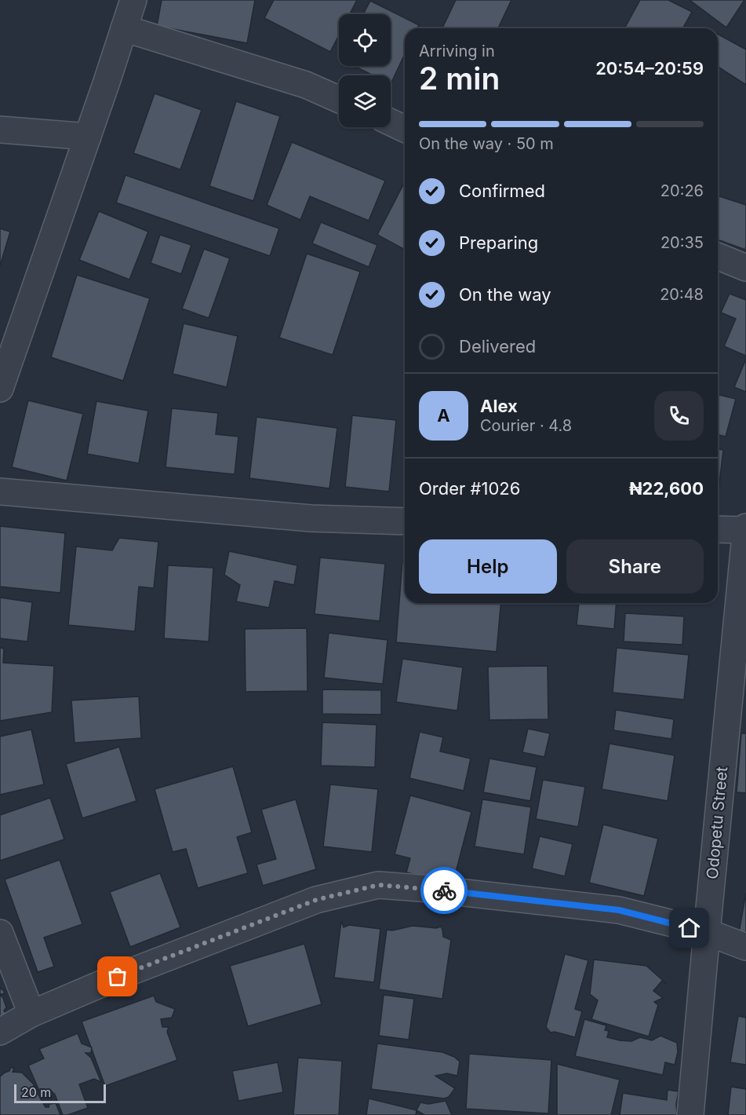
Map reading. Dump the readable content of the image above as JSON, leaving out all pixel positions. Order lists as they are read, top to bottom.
{
  "streets": {
    "street": ["Odopetu Street"]
  },
  "scale_bar": "20 m",
  "page": {
    "heading": ["2 min", "Arriving in", "20:54–20:59"],
    "panel": [
      "Alex",
      "Courier · 4.8",
      "Order #1026",
      "₦22,600"
    ],
    "bar": "On the way · 50 m",
    "list": [
      ["Confirmed", "20:26"],
      ["Preparing", "20:35"],
      ["On the way", "20:48"],
      "Delivered"
    ],
    "round": "A",
    "buttons": ["Help", "Share"],
    "scale": "20 m"
  }
}
